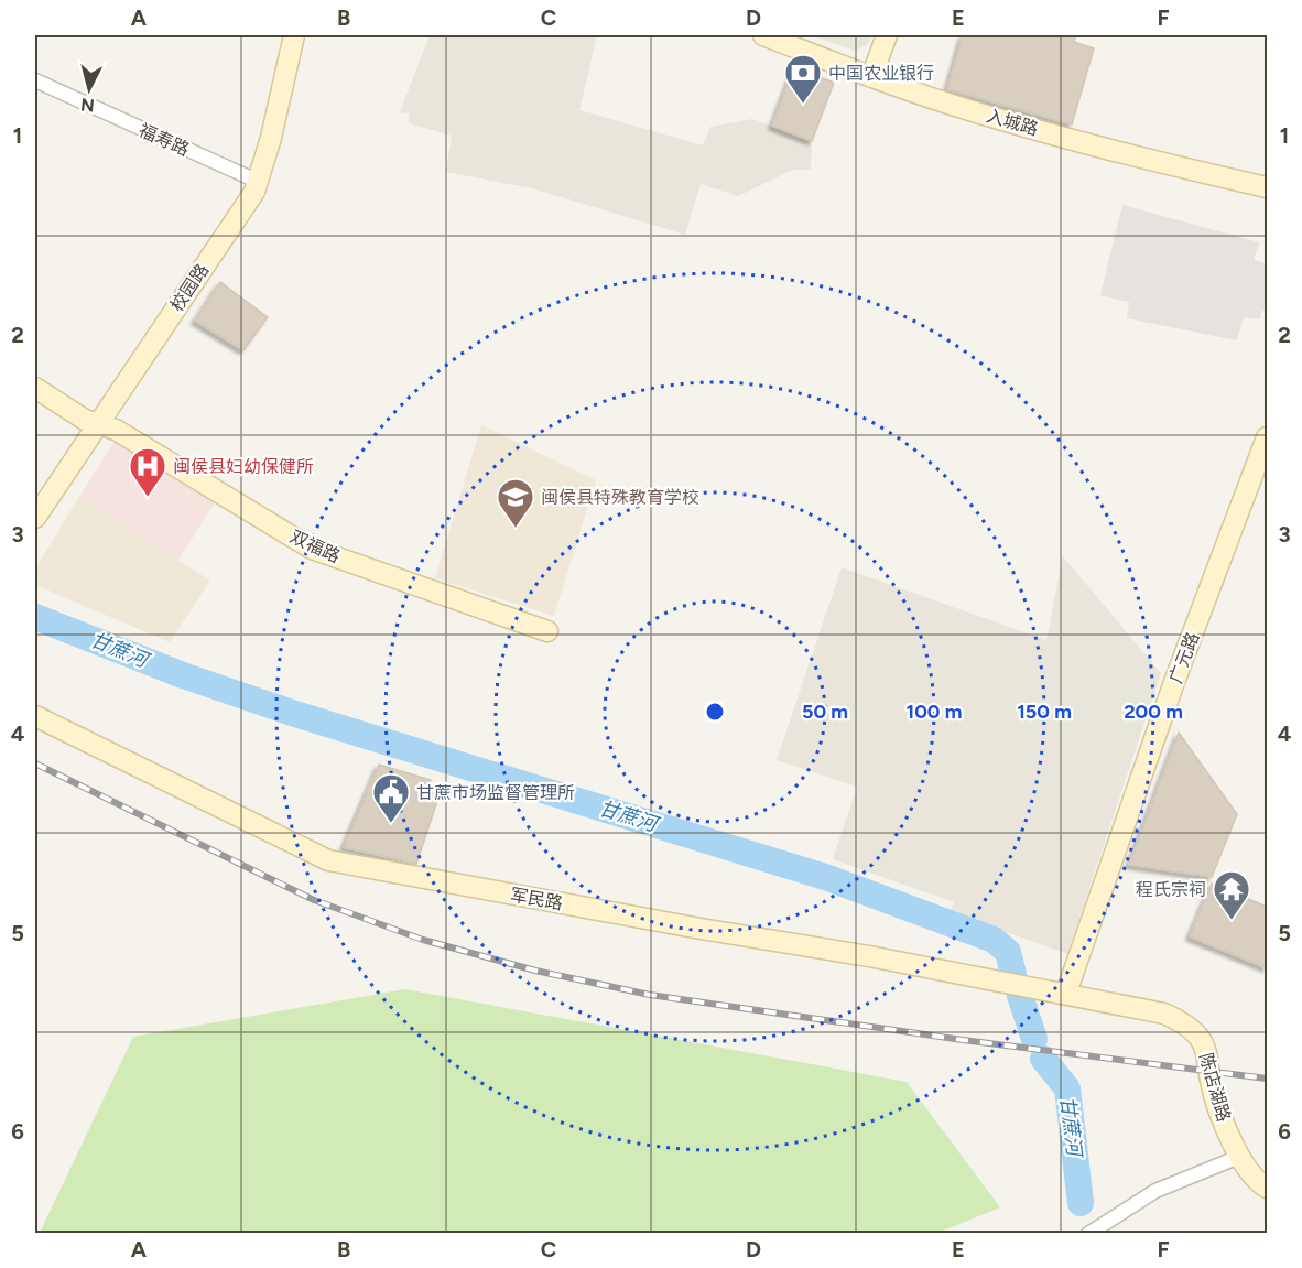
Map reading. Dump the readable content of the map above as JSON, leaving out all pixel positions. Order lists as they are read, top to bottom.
{
  "streets": {
    "street": [
      "入城路",
      "福寿路",
      "校园路",
      "双福路",
      "广元路",
      "军民路",
      "陈店湖路"
    ]
  },
  "crossings": [
    ["福寿路", "校园路"],
    ["校园路", "双福路"],
    ["广元路", "军民路"],
    ["广元路", "陈店湖路"],
    ["军民路", "陈店湖路"]
  ],
  "water": ["甘蔗河"],
  "places": {
    "bank": ["中国农业银行"],
    "hospital": ["闽侯县妇幼保健所"],
    "school or university": ["闽侯县特殊教育学校"],
    "public building": ["甘蔗市场监督管理所"],
    "temple": ["程氏宗祠"]
  },
  "north": "bottom",
  "grid": {
    "columns": [
      "A",
      "B",
      "C",
      "D",
      "E",
      "F"
    ],
    "rows": [
      "1",
      "2",
      "3",
      "4",
      "5",
      "6"
    ]
  },
  "rings": [
    "50 m",
    "100 m",
    "150 m",
    "200 m"
  ]
}
